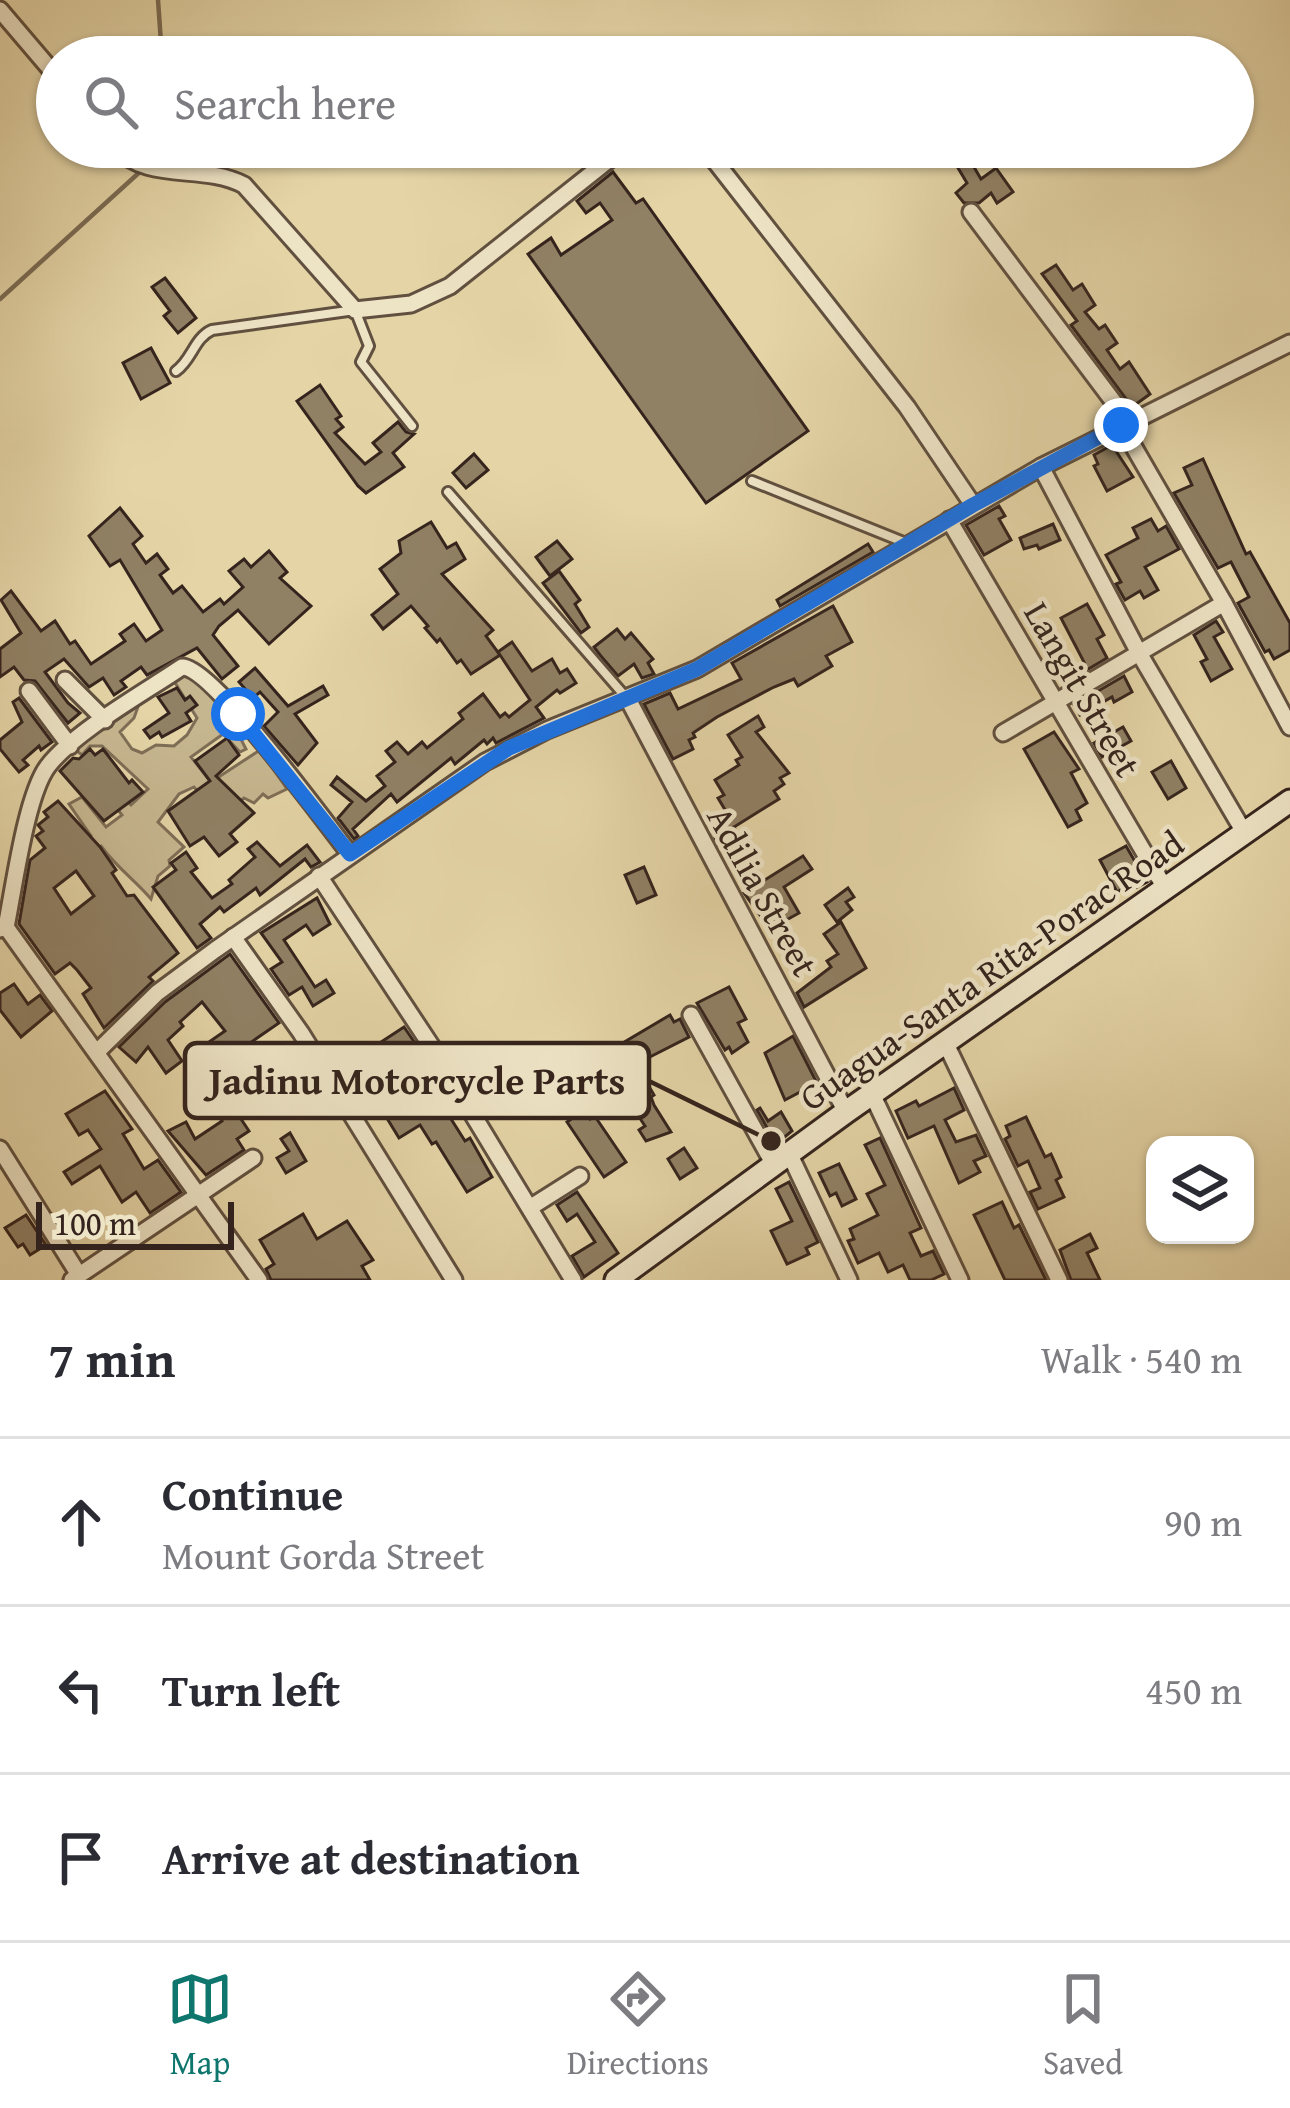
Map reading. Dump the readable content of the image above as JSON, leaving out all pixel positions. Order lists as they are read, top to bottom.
{
  "streets": {
    "main road": ["Guagua-Santa Rita-Porac Road"],
    "street": ["Langit Street", "Adilia Street"]
  },
  "crossings": [
    ["Langit Street", "Guagua-Santa Rita-Porac Road"],
    ["Adilia Street", "Guagua-Santa Rita-Porac Road"]
  ],
  "places": ["Jadinu Motorcycle Parts"],
  "scale_bar": "100 m",
  "page": {
    "search": "Search here",
    "scale": "100 m",
    "heading": ["7 min", "Walk · 540 m"],
    "list": [
      ["Continue", "Mount Gorda Street", "90 m"],
      ["Turn left", "450 m"],
      "Arrive at destination"
    ],
    "nav": ["Map", "Directions", "Saved"]
  }
}
